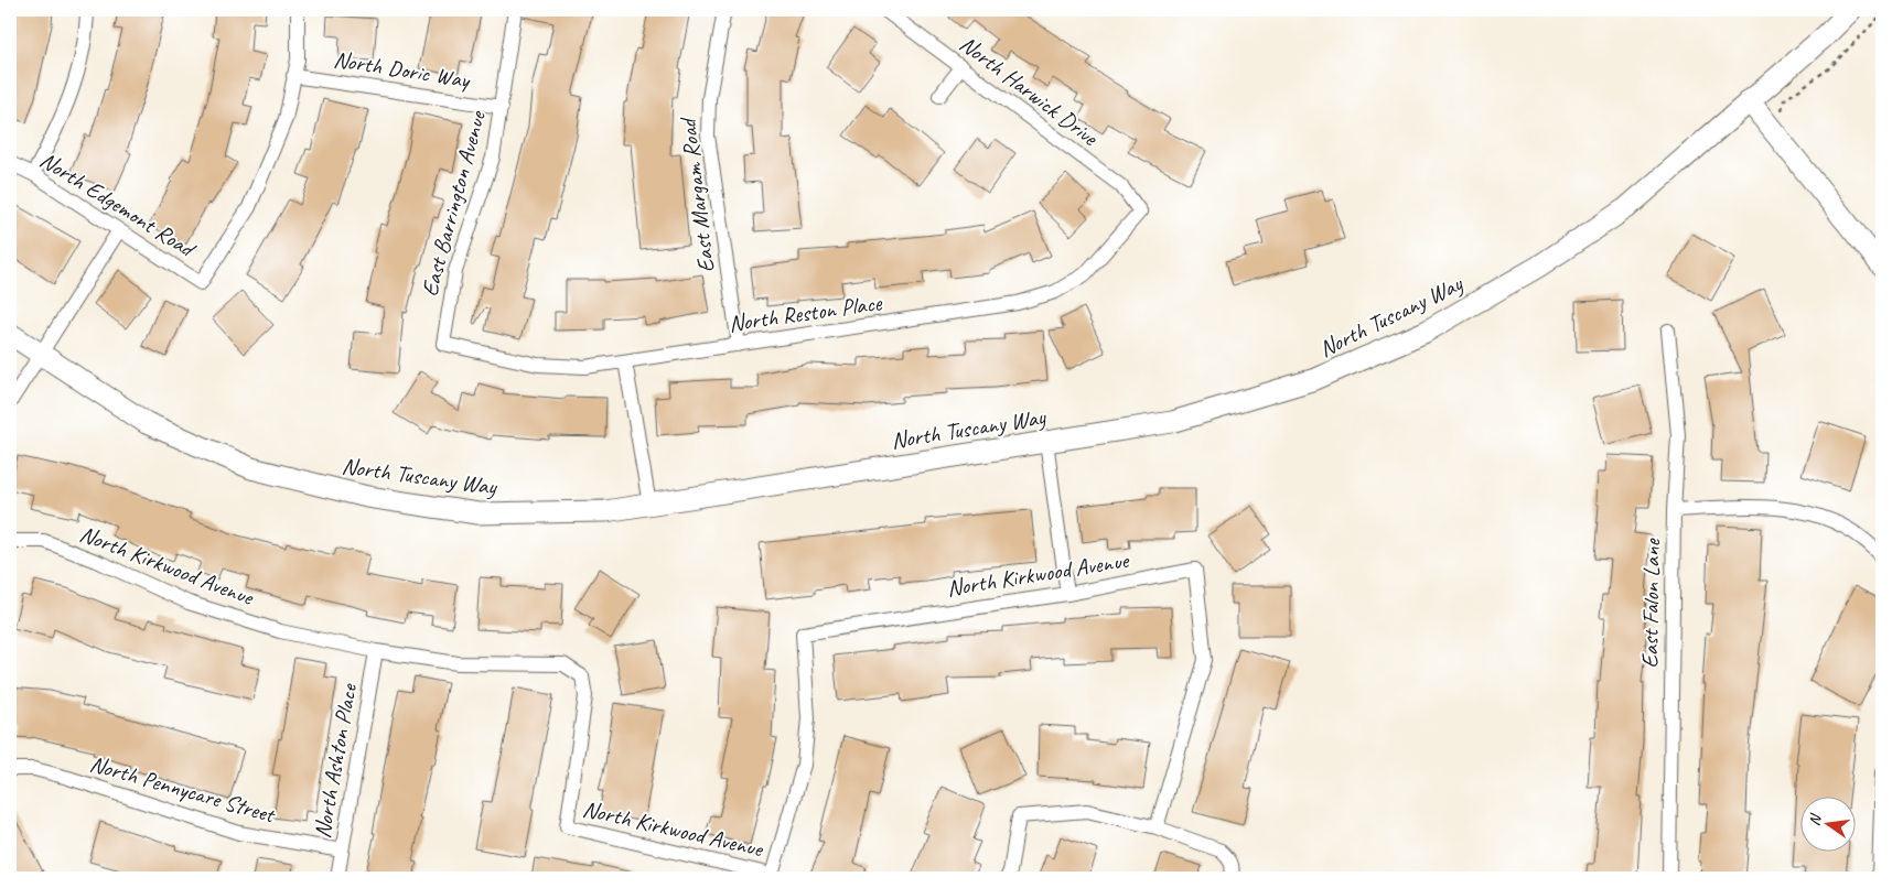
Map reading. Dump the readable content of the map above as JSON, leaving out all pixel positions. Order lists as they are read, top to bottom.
{
  "streets": {
    "street": [
      "North Doric Way",
      "North Harwick Drive",
      "East Margam Road",
      "North Edgemont Road",
      "East Barrington Avenue",
      "North Reston Place",
      "North Tuscany Way",
      "North Kirkwood Avenue",
      "East Falon Lane",
      "North Ashton Place",
      "North Pennycare Street"
    ]
  },
  "crossings": [
    ["North Doric Way", "North Edgemont Road"],
    ["North Doric Way", "East Barrington Avenue"],
    ["North Harwick Drive", "North Reston Place"],
    ["East Margam Road", "North Reston Place"],
    ["East Barrington Avenue", "North Reston Place"],
    ["North Kirkwood Avenue", "North Ashton Place"],
    ["North Ashton Place", "North Pennycare Street"]
  ],
  "north": "left"
}
